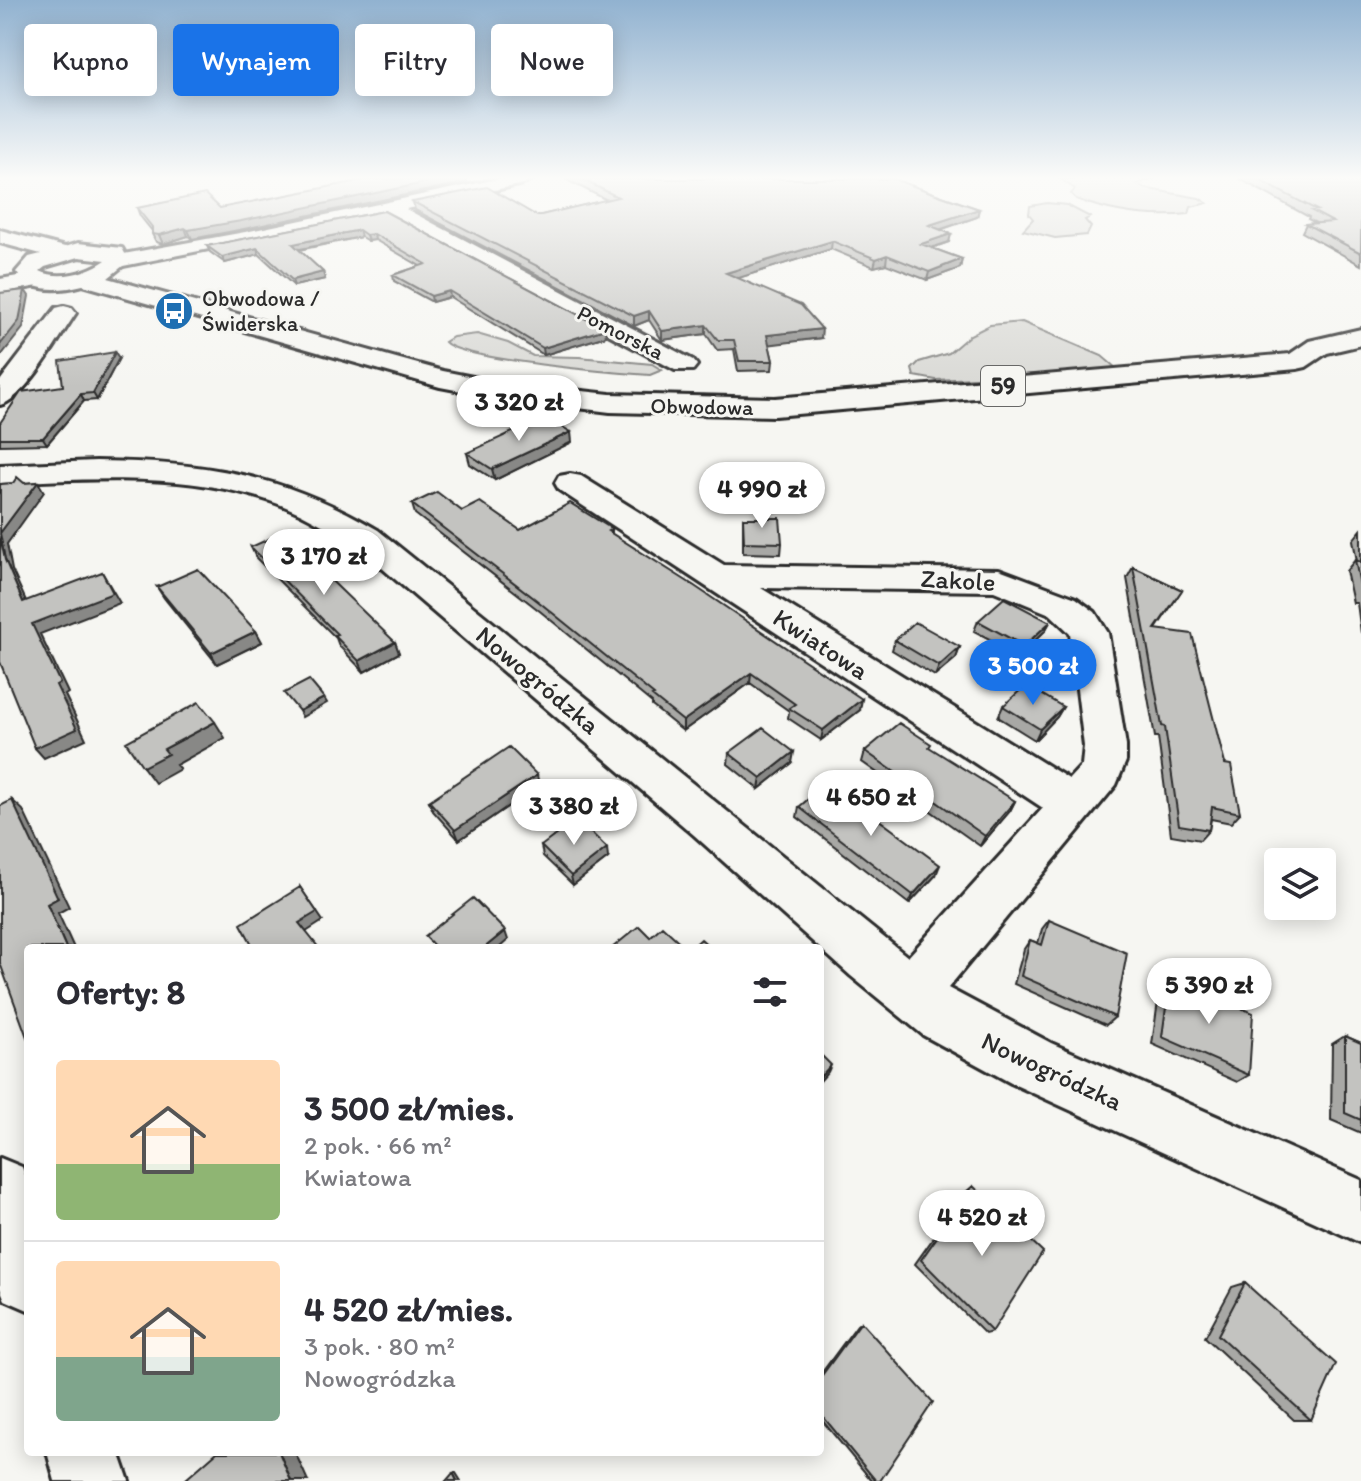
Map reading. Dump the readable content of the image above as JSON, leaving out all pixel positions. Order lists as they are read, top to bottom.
{
  "streets": {
    "main road": ["59", "Obwodowa"],
    "street": [
      "Pomorska",
      "Zakole",
      "Kwiatowa",
      "Nowogródzka"
    ]
  },
  "crossings": [
    ["Zakole", "Kwiatowa"],
    ["Zakole", "Nowogródzka"]
  ],
  "places": {
    "bus stop": ["Obwodowa / Świderska"]
  },
  "page": {
    "chip": [
      "Kupno",
      "Wynajem",
      "Filtry",
      "Nowe"
    ],
    "price": [
      "3 320 zł",
      "4 990 zł",
      "3 170 zł",
      "3 500 zł",
      "4 650 zł",
      "3 380 zł",
      "5 390 zł",
      "4 520 zł"
    ],
    "heading": "Oferty: 8",
    "list": [
      {
        "name": "3 500 zł/mies.",
        "note": "2 pok. · 66 m² · Kwiatowa"
      },
      {
        "name": "4 520 zł/mies.",
        "note": "3 pok. · 80 m² · Nowogródzka"
      }
    ]
  }
}
